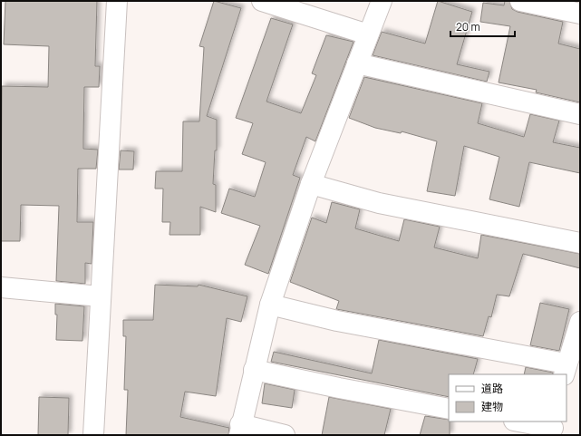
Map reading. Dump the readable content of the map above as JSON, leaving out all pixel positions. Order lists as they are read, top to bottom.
{
  "legend": ["道路", "建物"],
  "scale_bar": "20 m"
}
